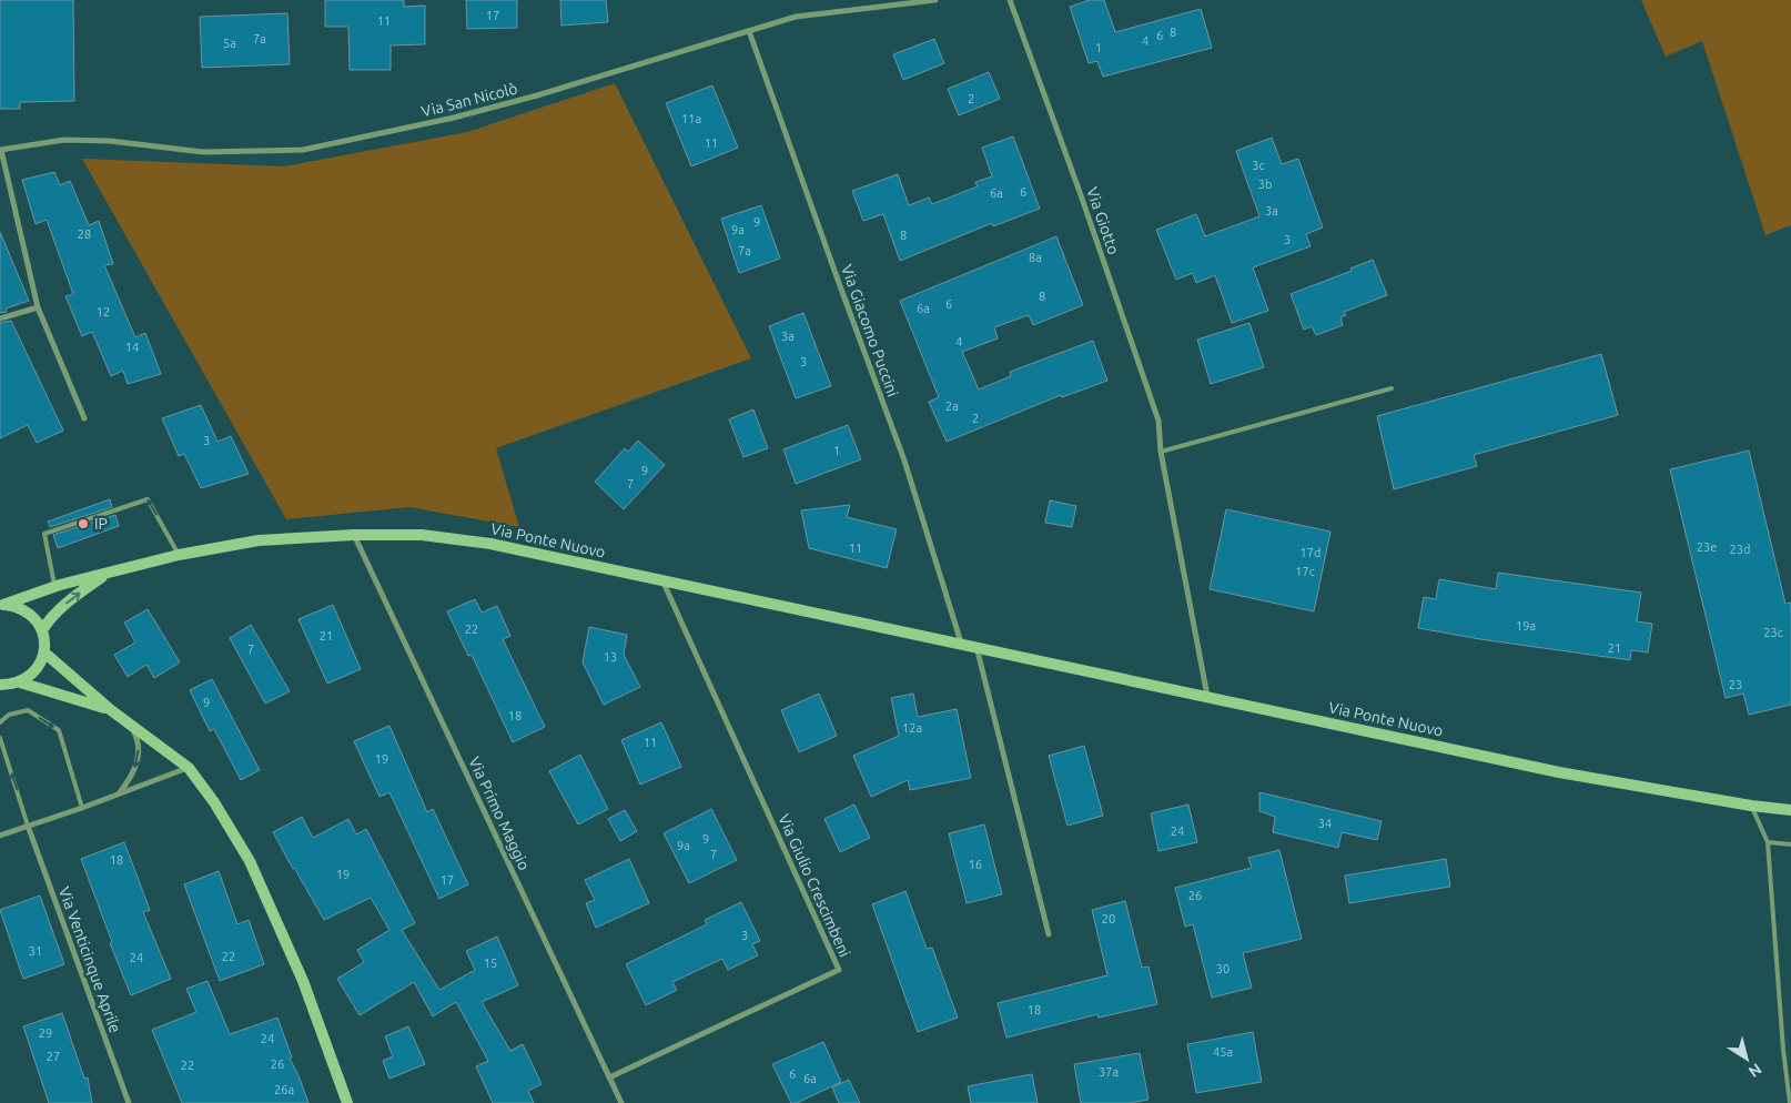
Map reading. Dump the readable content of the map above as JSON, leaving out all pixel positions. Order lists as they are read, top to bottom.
{
  "streets": {
    "main road": ["Via Ponte Nuovo"],
    "street": [
      "Via San Nicolò",
      "Via Giotto",
      "Via Giacomo Puccini",
      "Via Primo Maggio",
      "Via Giulio Crescimbeni",
      "Via Venticinque Aprile"
    ]
  },
  "crossings": [
    ["Via San Nicolò", "Via Giacomo Puccini"],
    ["Via Giotto", "Via Ponte Nuovo"],
    ["Via Giacomo Puccini", "Via Ponte Nuovo"],
    ["Via Ponte Nuovo", "Via Primo Maggio"],
    ["Via Ponte Nuovo", "Via Giulio Crescimbeni"],
    ["Via Primo Maggio", "Via Giulio Crescimbeni"]
  ],
  "places": ["IP"],
  "house_numbers": [
    "17",
    "11",
    "8",
    "6",
    "7a",
    "4",
    "5a",
    "1",
    "2",
    "11a",
    "11",
    "3c",
    "3b",
    "6",
    "6a",
    "3a",
    "9",
    "9a",
    "28",
    "8",
    "3",
    "7a",
    "8a",
    "8",
    "6",
    "6a",
    "12",
    "3a",
    "4",
    "14",
    "3",
    "2a",
    "2",
    "3",
    "1",
    "9",
    "7",
    "23e",
    "11",
    "23d",
    "17d",
    "17c",
    "19a",
    "22",
    "23c",
    "21",
    "21",
    "7",
    "13",
    "23",
    "9",
    "18",
    "12a",
    "11",
    "19",
    "34",
    "24",
    "9",
    "9a",
    "7",
    "18",
    "16",
    "19",
    "17",
    "26",
    "20",
    "3",
    "31",
    "22",
    "24",
    "15",
    "30",
    "18",
    "29",
    "24",
    "45a",
    "27",
    "26",
    "22",
    "37a",
    "6",
    "6a",
    "26a"
  ],
  "north": "bottom right"
}
